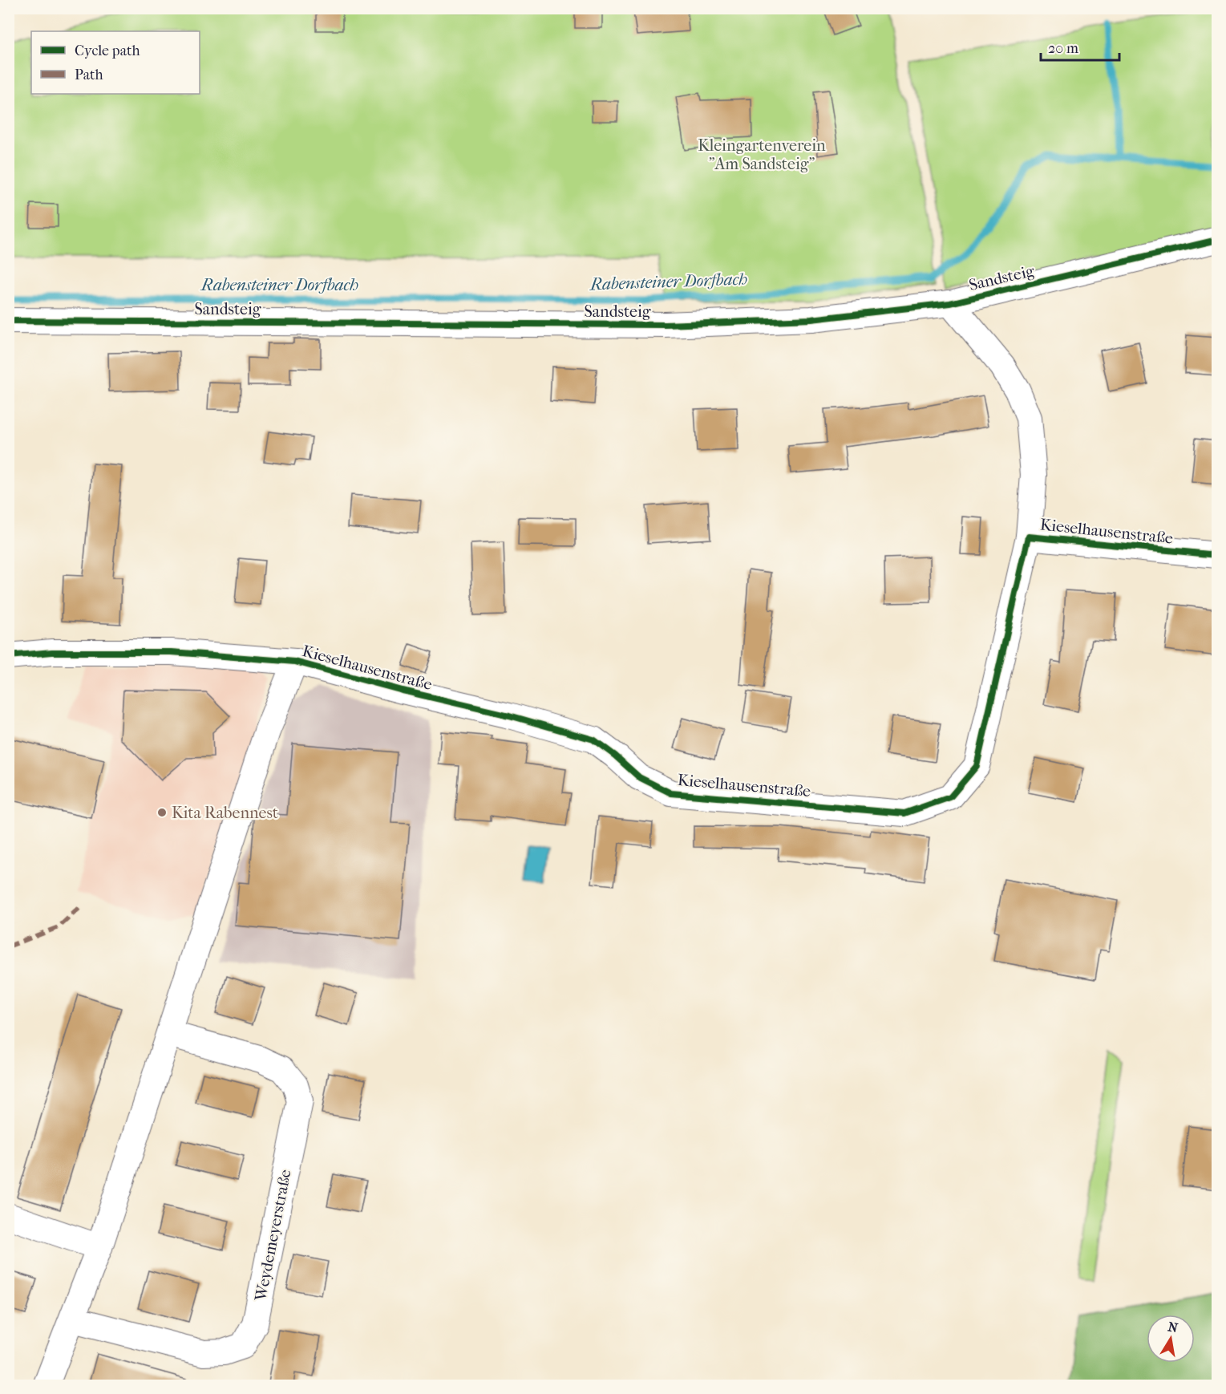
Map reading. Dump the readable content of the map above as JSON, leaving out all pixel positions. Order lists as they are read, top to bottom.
{
  "streets": {
    "street": ["Sandsteig", "Kieselhausenstraße", "Weydemeyerstraße"]
  },
  "crossings": [
    ["Sandsteig", "Kieselhausenstraße"]
  ],
  "water": ["Rabensteiner Dorfbach"],
  "parks": ["Kleingartenverein \"Am Sandsteig\""],
  "places": ["Kita Rabennest"],
  "legend": ["Cycle path", "Path"],
  "scale_bar": "20 m",
  "north": "top"
}
